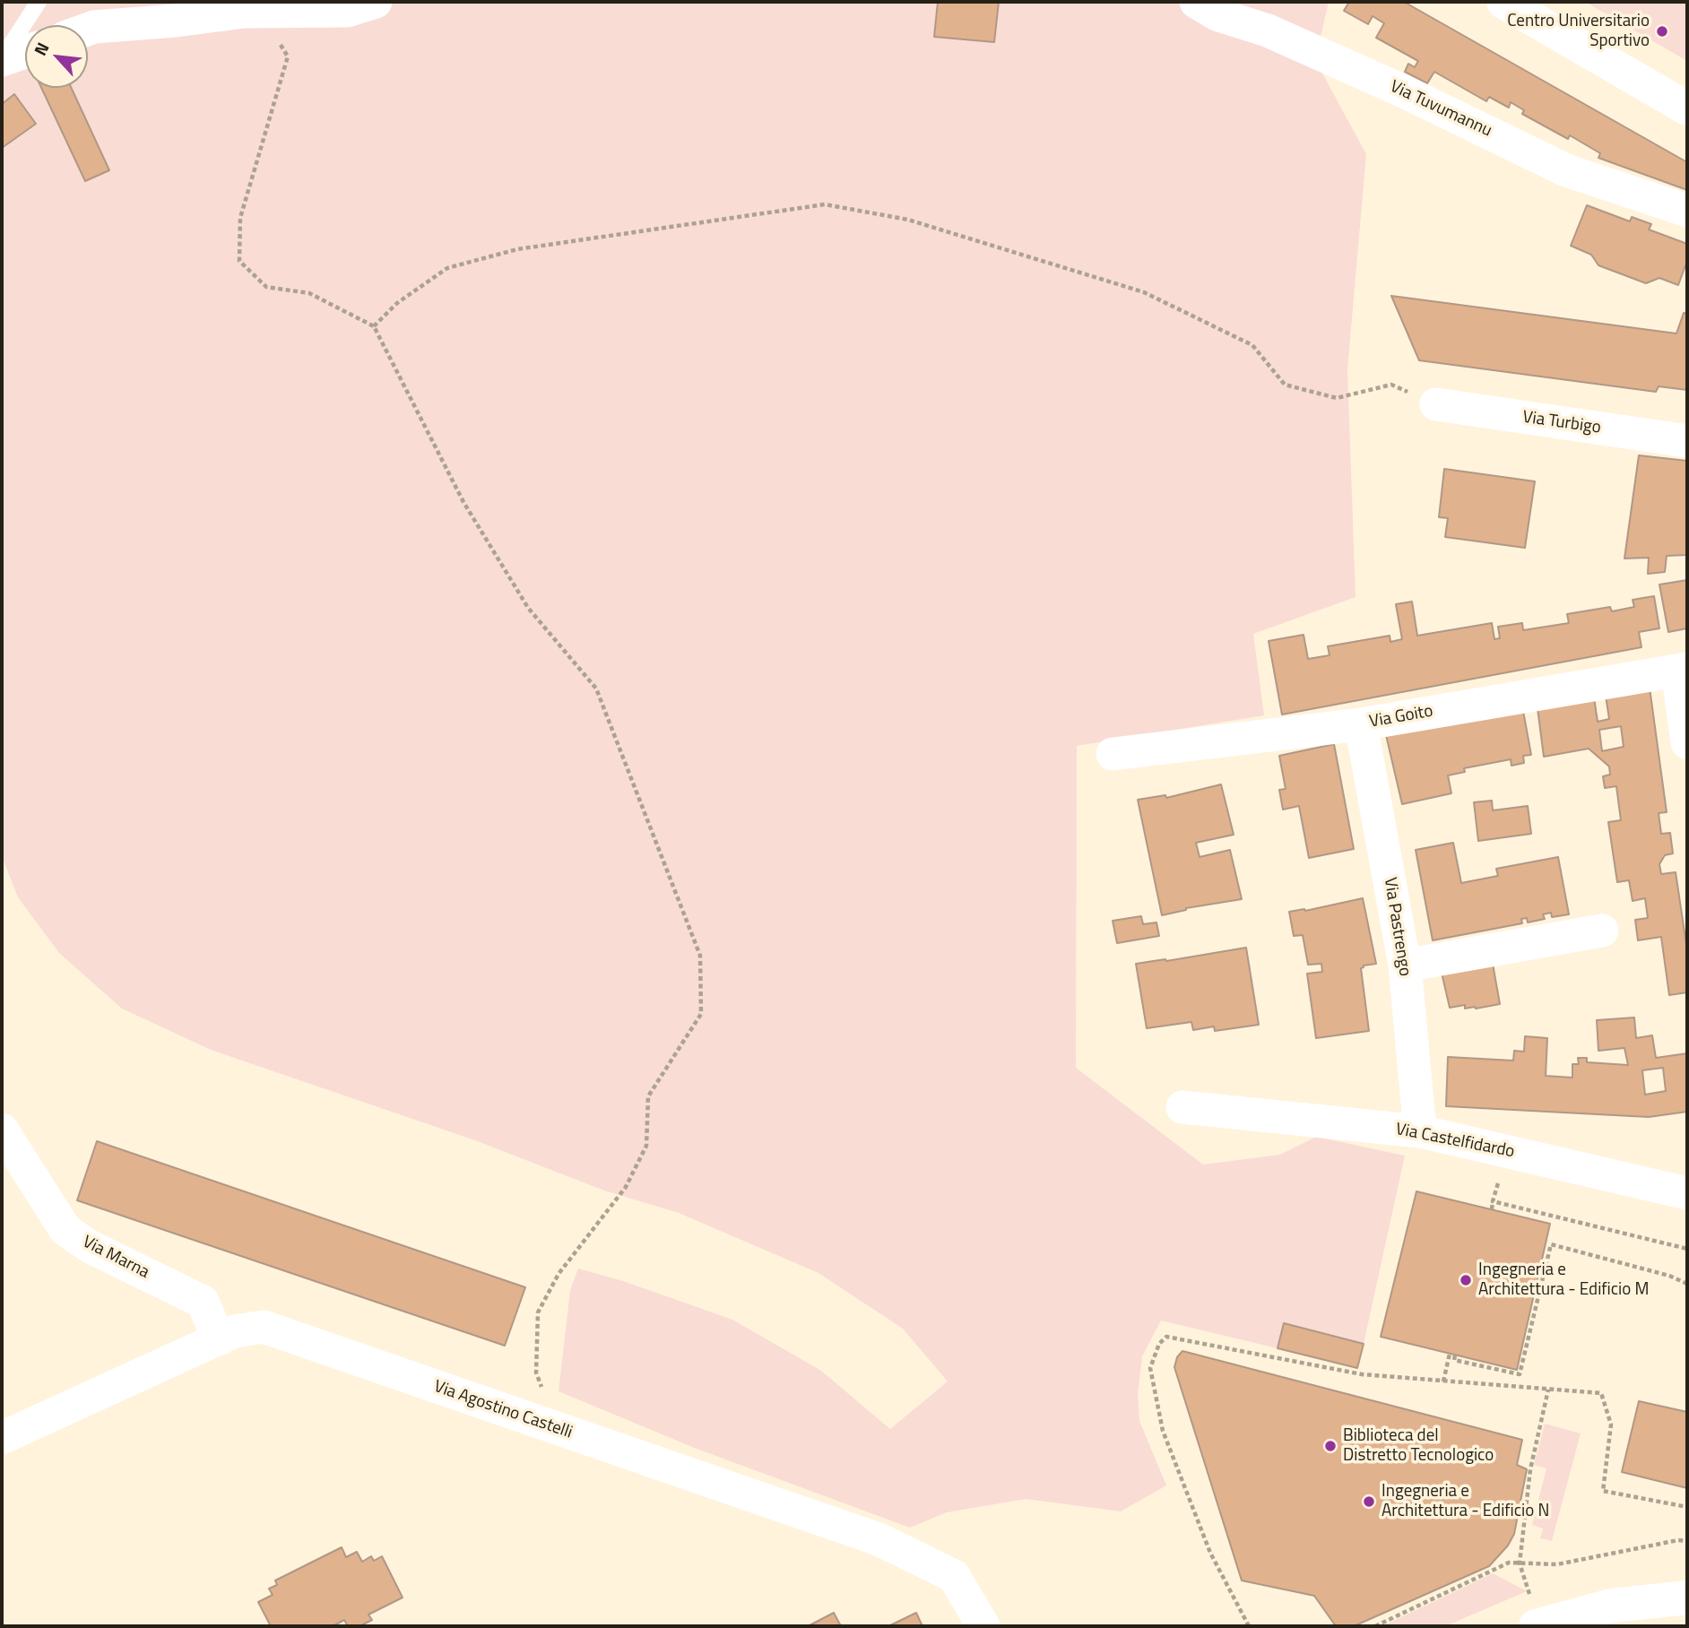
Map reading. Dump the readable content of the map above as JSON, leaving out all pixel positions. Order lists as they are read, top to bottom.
{
  "streets": {
    "street": [
      "Via Tuvumannu",
      "Via Turbigo",
      "Via Goito",
      "Via Pastrengo",
      "Via Castelfidardo",
      "Via Marna",
      "Via Agostino Castelli"
    ]
  },
  "crossings": [
    ["Via Goito", "Via Pastrengo"],
    ["Via Pastrengo", "Via Castelfidardo"],
    ["Via Marna", "Via Agostino Castelli"]
  ],
  "places": [
    "Centro Universitario Sportivo",
    "Ingegneria e Architettura - Edificio M",
    "Biblioteca del Distretto Tecnologico",
    "Ingegneria e Architettura - Edificio N"
  ],
  "north": "top left"
}
